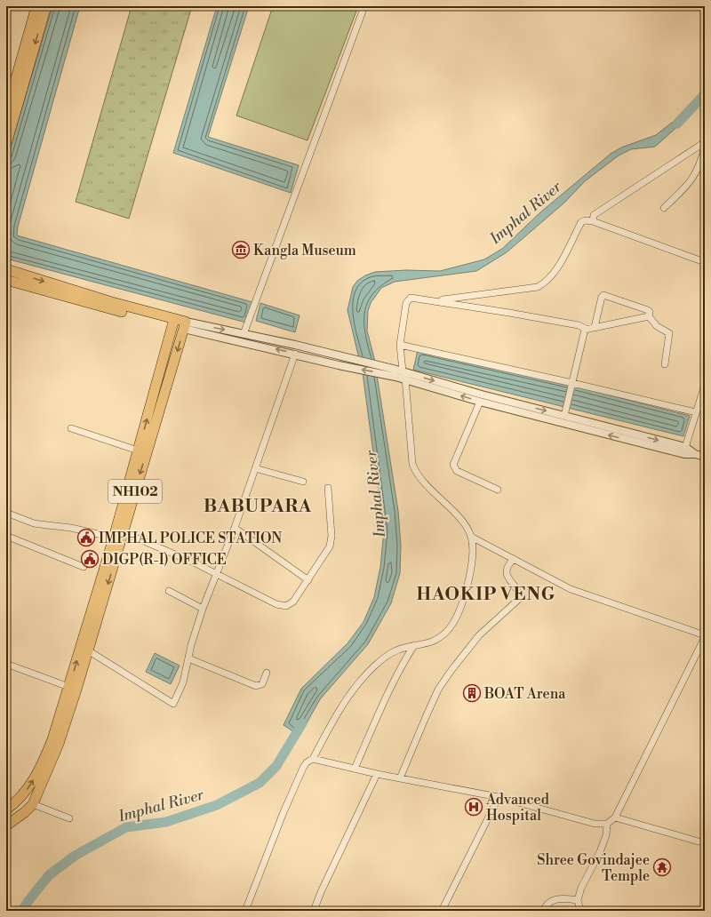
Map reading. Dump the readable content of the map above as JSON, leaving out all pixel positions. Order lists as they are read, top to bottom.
{
  "streets": {
    "highway": ["NH102"]
  },
  "districts": ["BABUPARA", "HAOKIP VENG"],
  "water": ["Imphal River"],
  "places": {
    "museum": ["Kangla Museum"],
    "public building": ["IMPHAL POLICE STATION", "DIGP(R-I) OFFICE"],
    "building": ["BOAT Arena"],
    "hospital": ["Advanced Hospital"],
    "temple": ["Shree Govindajee Temple"]
  }
}
